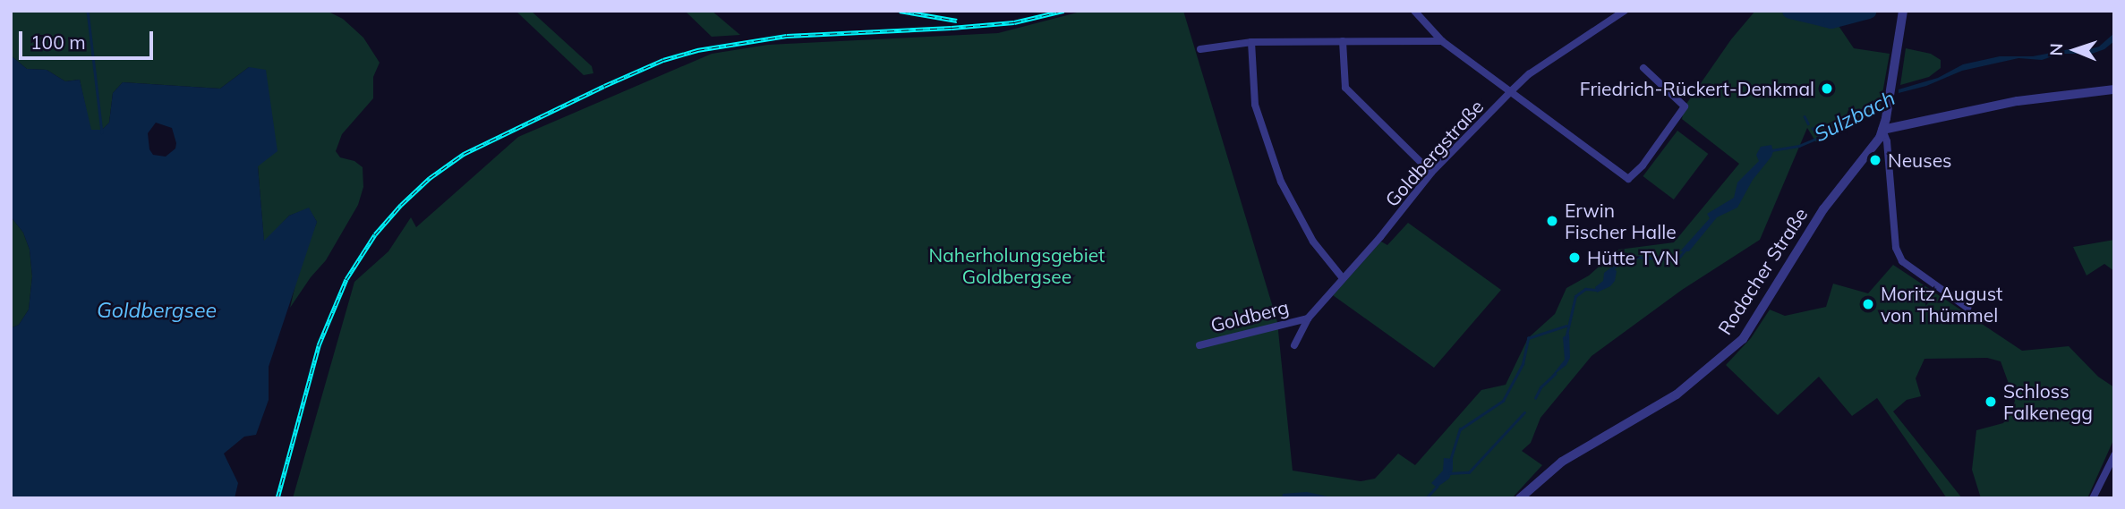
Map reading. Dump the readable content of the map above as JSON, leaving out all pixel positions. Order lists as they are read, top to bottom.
{
  "streets": {
    "street": ["Goldbergstraße", "Rodacher Straße", "Goldberg"]
  },
  "crossings": [
    ["Goldbergstraße", "Goldberg"]
  ],
  "water": ["Sulzbach", "Goldbergsee"],
  "parks": ["Naherholungsgebiet Goldbergsee"],
  "places": [
    "Friedrich-Rückert-Denkmal",
    "Neuses",
    "Erwin Fischer Halle",
    "Hütte TVN",
    "Moritz August von Thümmel",
    "Schloss Falkenegg"
  ],
  "scale_bar": "100 m",
  "north": "left"
}
